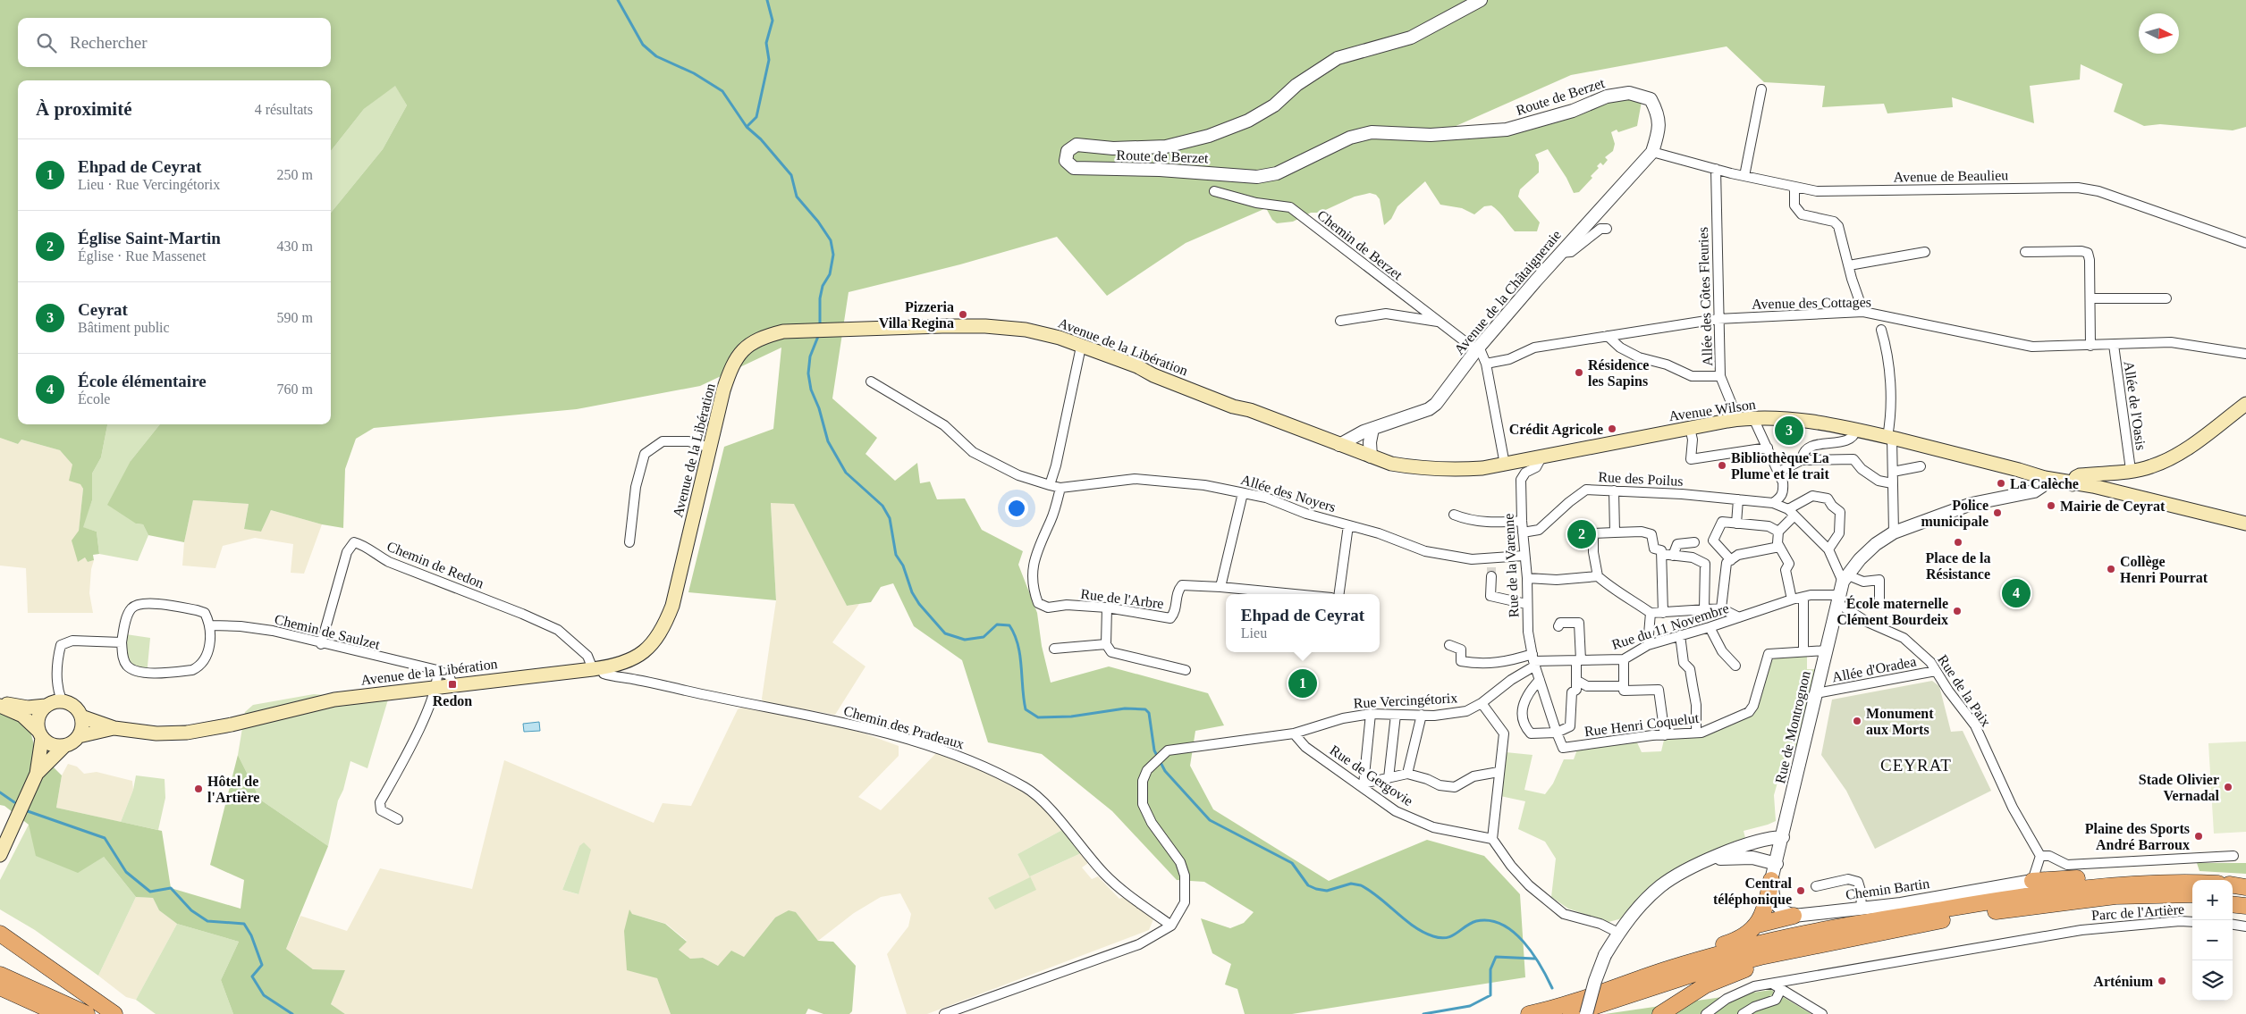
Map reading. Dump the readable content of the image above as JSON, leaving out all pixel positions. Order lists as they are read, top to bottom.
{
  "streets": {
    "main road": ["Avenue de la Libération", "Avenue Wilson"],
    "street": [
      "Route de Berzet",
      "Avenue de Beaulieu",
      "Chemin de Berzet",
      "Avenue de la Châtaigneraie",
      "Allée des Côtes Fleuries",
      "Avenue des Cottages",
      "Allée de l'Oasis",
      "Rue des Poilus",
      "Allée des Noyers",
      "Chemin de Redon",
      "Rue de la Varenne",
      "Rue de l'Arbre",
      "Rue du 11 Novembre",
      "Chemin de Saulzet",
      "Allée d'Oradea",
      "Rue de la Paix",
      "Rue Vercingétorix",
      "Rue Henri Coquelut",
      "Chemin des Pradeaux",
      "Rue de Montrognon",
      "Rue de Gergovie",
      "Chemin Bartin",
      "Parc de l'Artière"
    ]
  },
  "crossings": [
    ["Route de Berzet", "Avenue de Beaulieu"],
    ["Route de Berzet", "Avenue de la Châtaigneraie"],
    ["Avenue de Beaulieu", "Avenue de la Châtaigneraie"],
    ["Avenue de Beaulieu", "Allée des Côtes Fleuries"],
    ["Chemin de Berzet", "Avenue de la Châtaigneraie"],
    ["Chemin de Berzet", "Avenue des Cottages"],
    ["Chemin de Berzet", "Avenue Wilson"],
    ["Avenue de la Châtaigneraie", "Avenue de la Libération"],
    ["Allée des Côtes Fleuries", "Avenue des Cottages"],
    ["Allée des Côtes Fleuries", "Avenue Wilson"],
    ["Avenue des Cottages", "Allée de l'Oasis"],
    ["Avenue de la Libération", "Avenue Wilson"],
    ["Avenue de la Libération", "Chemin de Redon"],
    ["Avenue de la Libération", "Chemin des Pradeaux"],
    ["Avenue Wilson", "Rue de la Varenne"],
    ["Rue des Poilus", "Rue de la Varenne"],
    ["Allée des Noyers", "Rue de la Varenne"],
    ["Allée des Noyers", "Rue de l'Arbre"],
    ["Chemin de Redon", "Chemin de Saulzet"],
    ["Chemin de Redon", "Chemin des Pradeaux"],
    ["Rue de la Varenne", "Rue du 11 Novembre"],
    ["Rue de la Varenne", "Rue Vercingétorix"],
    ["Rue de la Varenne", "Rue Henri Coquelut"],
    ["Rue du 11 Novembre", "Rue de la Paix"],
    ["Rue du 11 Novembre", "Rue Vercingétorix"],
    ["Rue du 11 Novembre", "Rue de Montrognon"],
    ["Allée d'Oradea", "Rue de la Paix"],
    ["Allée d'Oradea", "Rue de Montrognon"],
    ["Rue de la Paix", "Rue de Montrognon"],
    ["Rue Vercingétorix", "Chemin des Pradeaux"],
    ["Rue Vercingétorix", "Rue de Gergovie"],
    ["Rue Henri Coquelut", "Rue de Montrognon"]
  ],
  "districts": ["CEYRAT"],
  "places": {
    "other": [
      "Pizzeria Villa Regina",
      "Résidence les Sapins",
      "Crédit Agricole",
      "Bibliothèque La Plume et le trait",
      "La Calèche",
      "Mairie de Ceyrat",
      "Police municipale",
      "Place de la Résistance",
      "Collège Henri Pourrat",
      "École maternelle Clément Bourdeix",
      "Monument aux Morts",
      "Stade Olivier Vernadal",
      "Hôtel de l'Artière",
      "Plaine des Sports André Barroux",
      "Central téléphonique",
      "Arténium"
    ],
    "transit": ["Redon"]
  },
  "north": "right",
  "page": {
    "search": "Rechercher",
    "heading": ["À proximité", "4 résultats"],
    "list": [
      {
        "mark": "1",
        "name": "Ehpad de Ceyrat",
        "note": "Lieu · Rue Vercingétorix",
        "value": "250 m"
      },
      {
        "mark": "2",
        "name": "Église Saint-Martin",
        "note": "Église · Rue Massenet",
        "value": "430 m"
      },
      {
        "mark": "3",
        "name": "Ceyrat",
        "note": "Bâtiment public",
        "value": "590 m"
      },
      {
        "mark": "4",
        "name": "École élémentaire",
        "note": "École",
        "value": "760 m"
      }
    ],
    "pins": [
      "3",
      "2",
      "4",
      "1"
    ],
    "popup": ["Ehpad de Ceyrat", "Lieu"],
    "map_buttons": ["+", "−"]
  }
}
